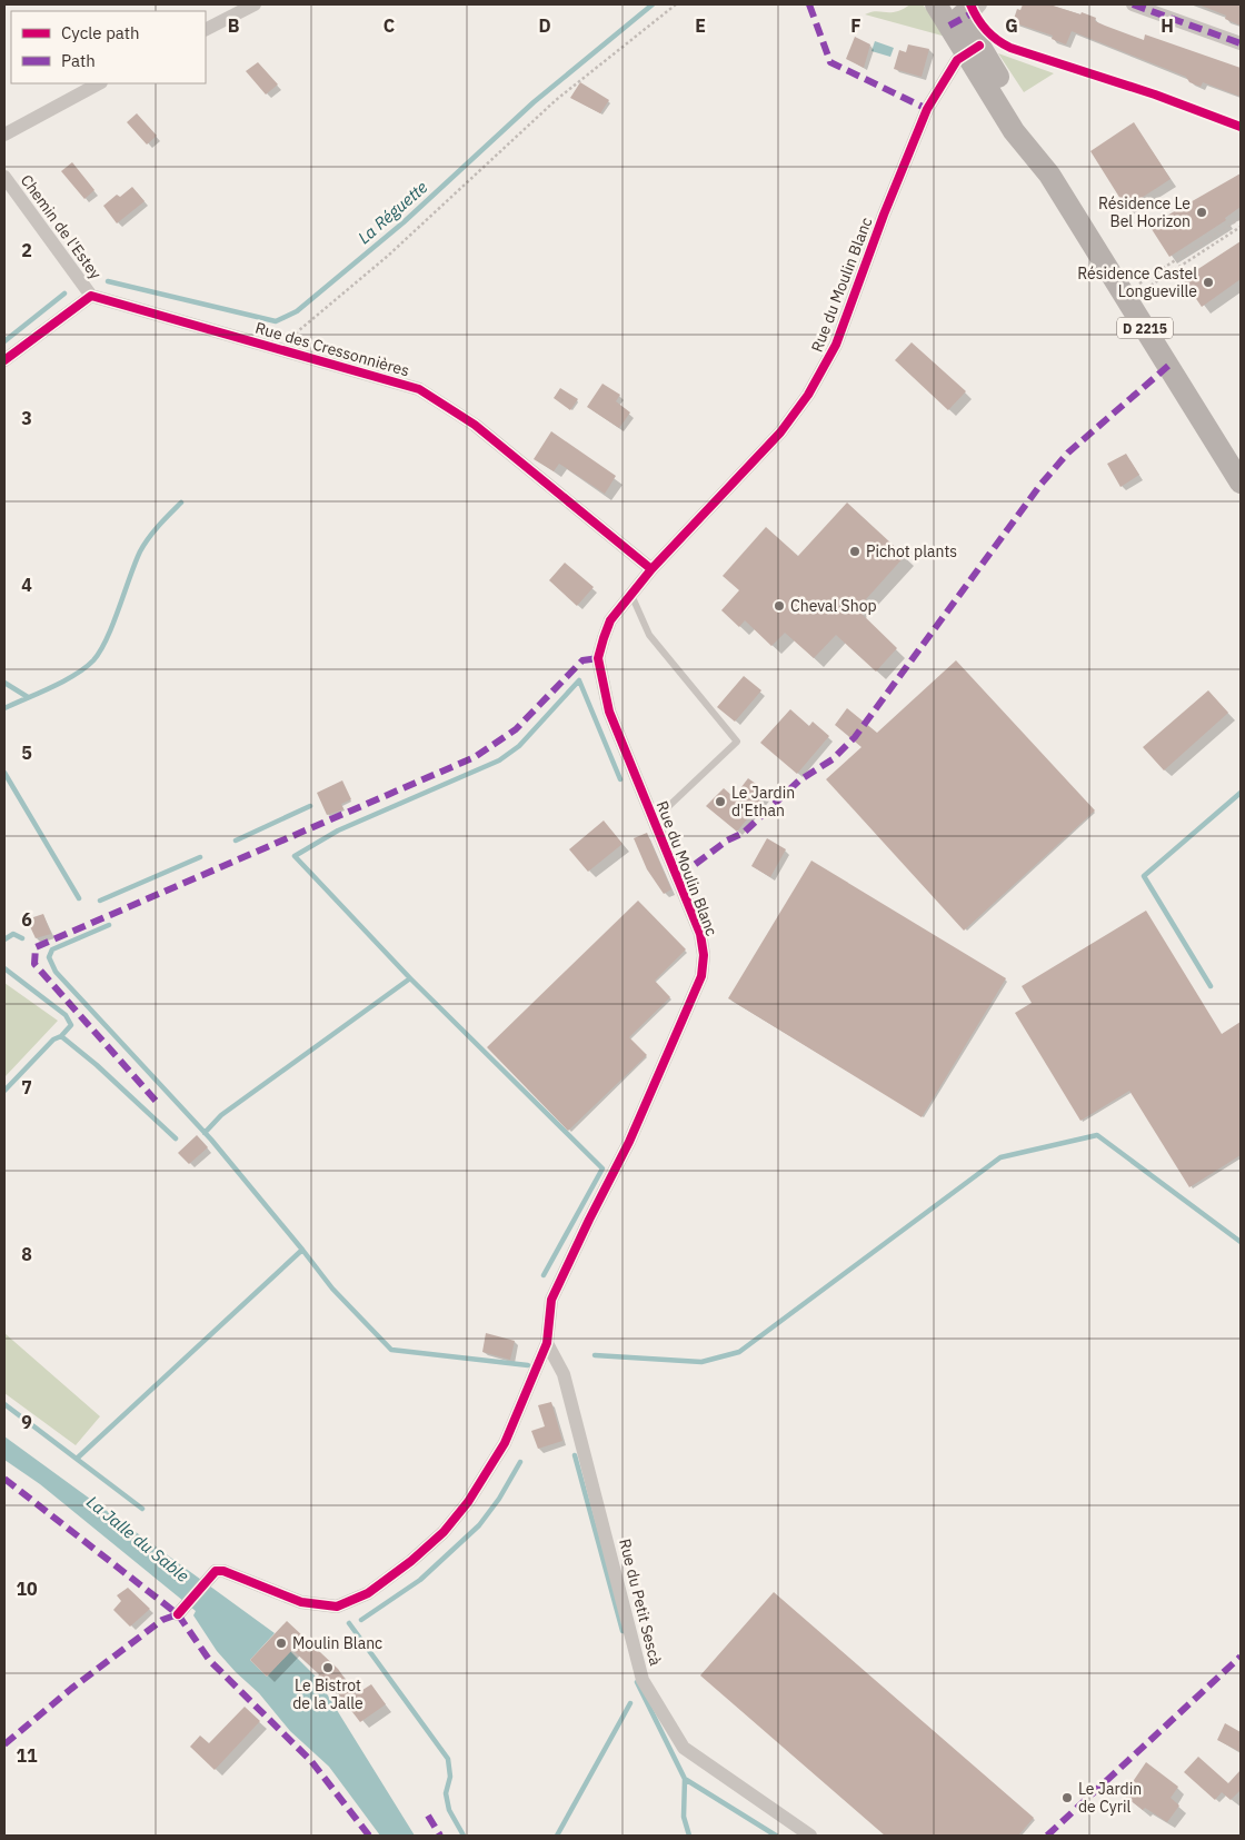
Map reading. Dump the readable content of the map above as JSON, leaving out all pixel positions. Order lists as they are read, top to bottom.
{
  "streets": {
    "main road": ["D 2215"],
    "street": [
      "Chemin de l'Estey",
      "Rue du Moulin Blanc",
      "Rue des Cressonnières",
      "Rue du Petit Sescà"
    ]
  },
  "crossings": [
    ["Chemin de l'Estey", "Rue des Cressonnières"],
    ["Rue du Moulin Blanc", "D 2215"],
    ["Rue du Moulin Blanc", "Rue des Cressonnières"],
    ["Rue du Moulin Blanc", "Rue du Petit Sescà"]
  ],
  "water": ["La Réguette", "La Jalle du Sable"],
  "places": [
    "Résidence Le Bel Horizon",
    "Résidence Castel Longueville",
    "Pichot plants",
    "Cheval Shop",
    "Le Jardin d'Ethan",
    "Moulin Blanc",
    "Le Bistrot de la Jalle",
    "Le Jardin de Cyril"
  ],
  "legend": ["Cycle path", "Path"],
  "grid": {
    "columns": [
      "B",
      "C",
      "D",
      "E",
      "F",
      "G",
      "H"
    ],
    "rows": [
      "2",
      "3",
      "4",
      "5",
      "6",
      "7",
      "8",
      "9",
      "10",
      "11"
    ]
  }
}
